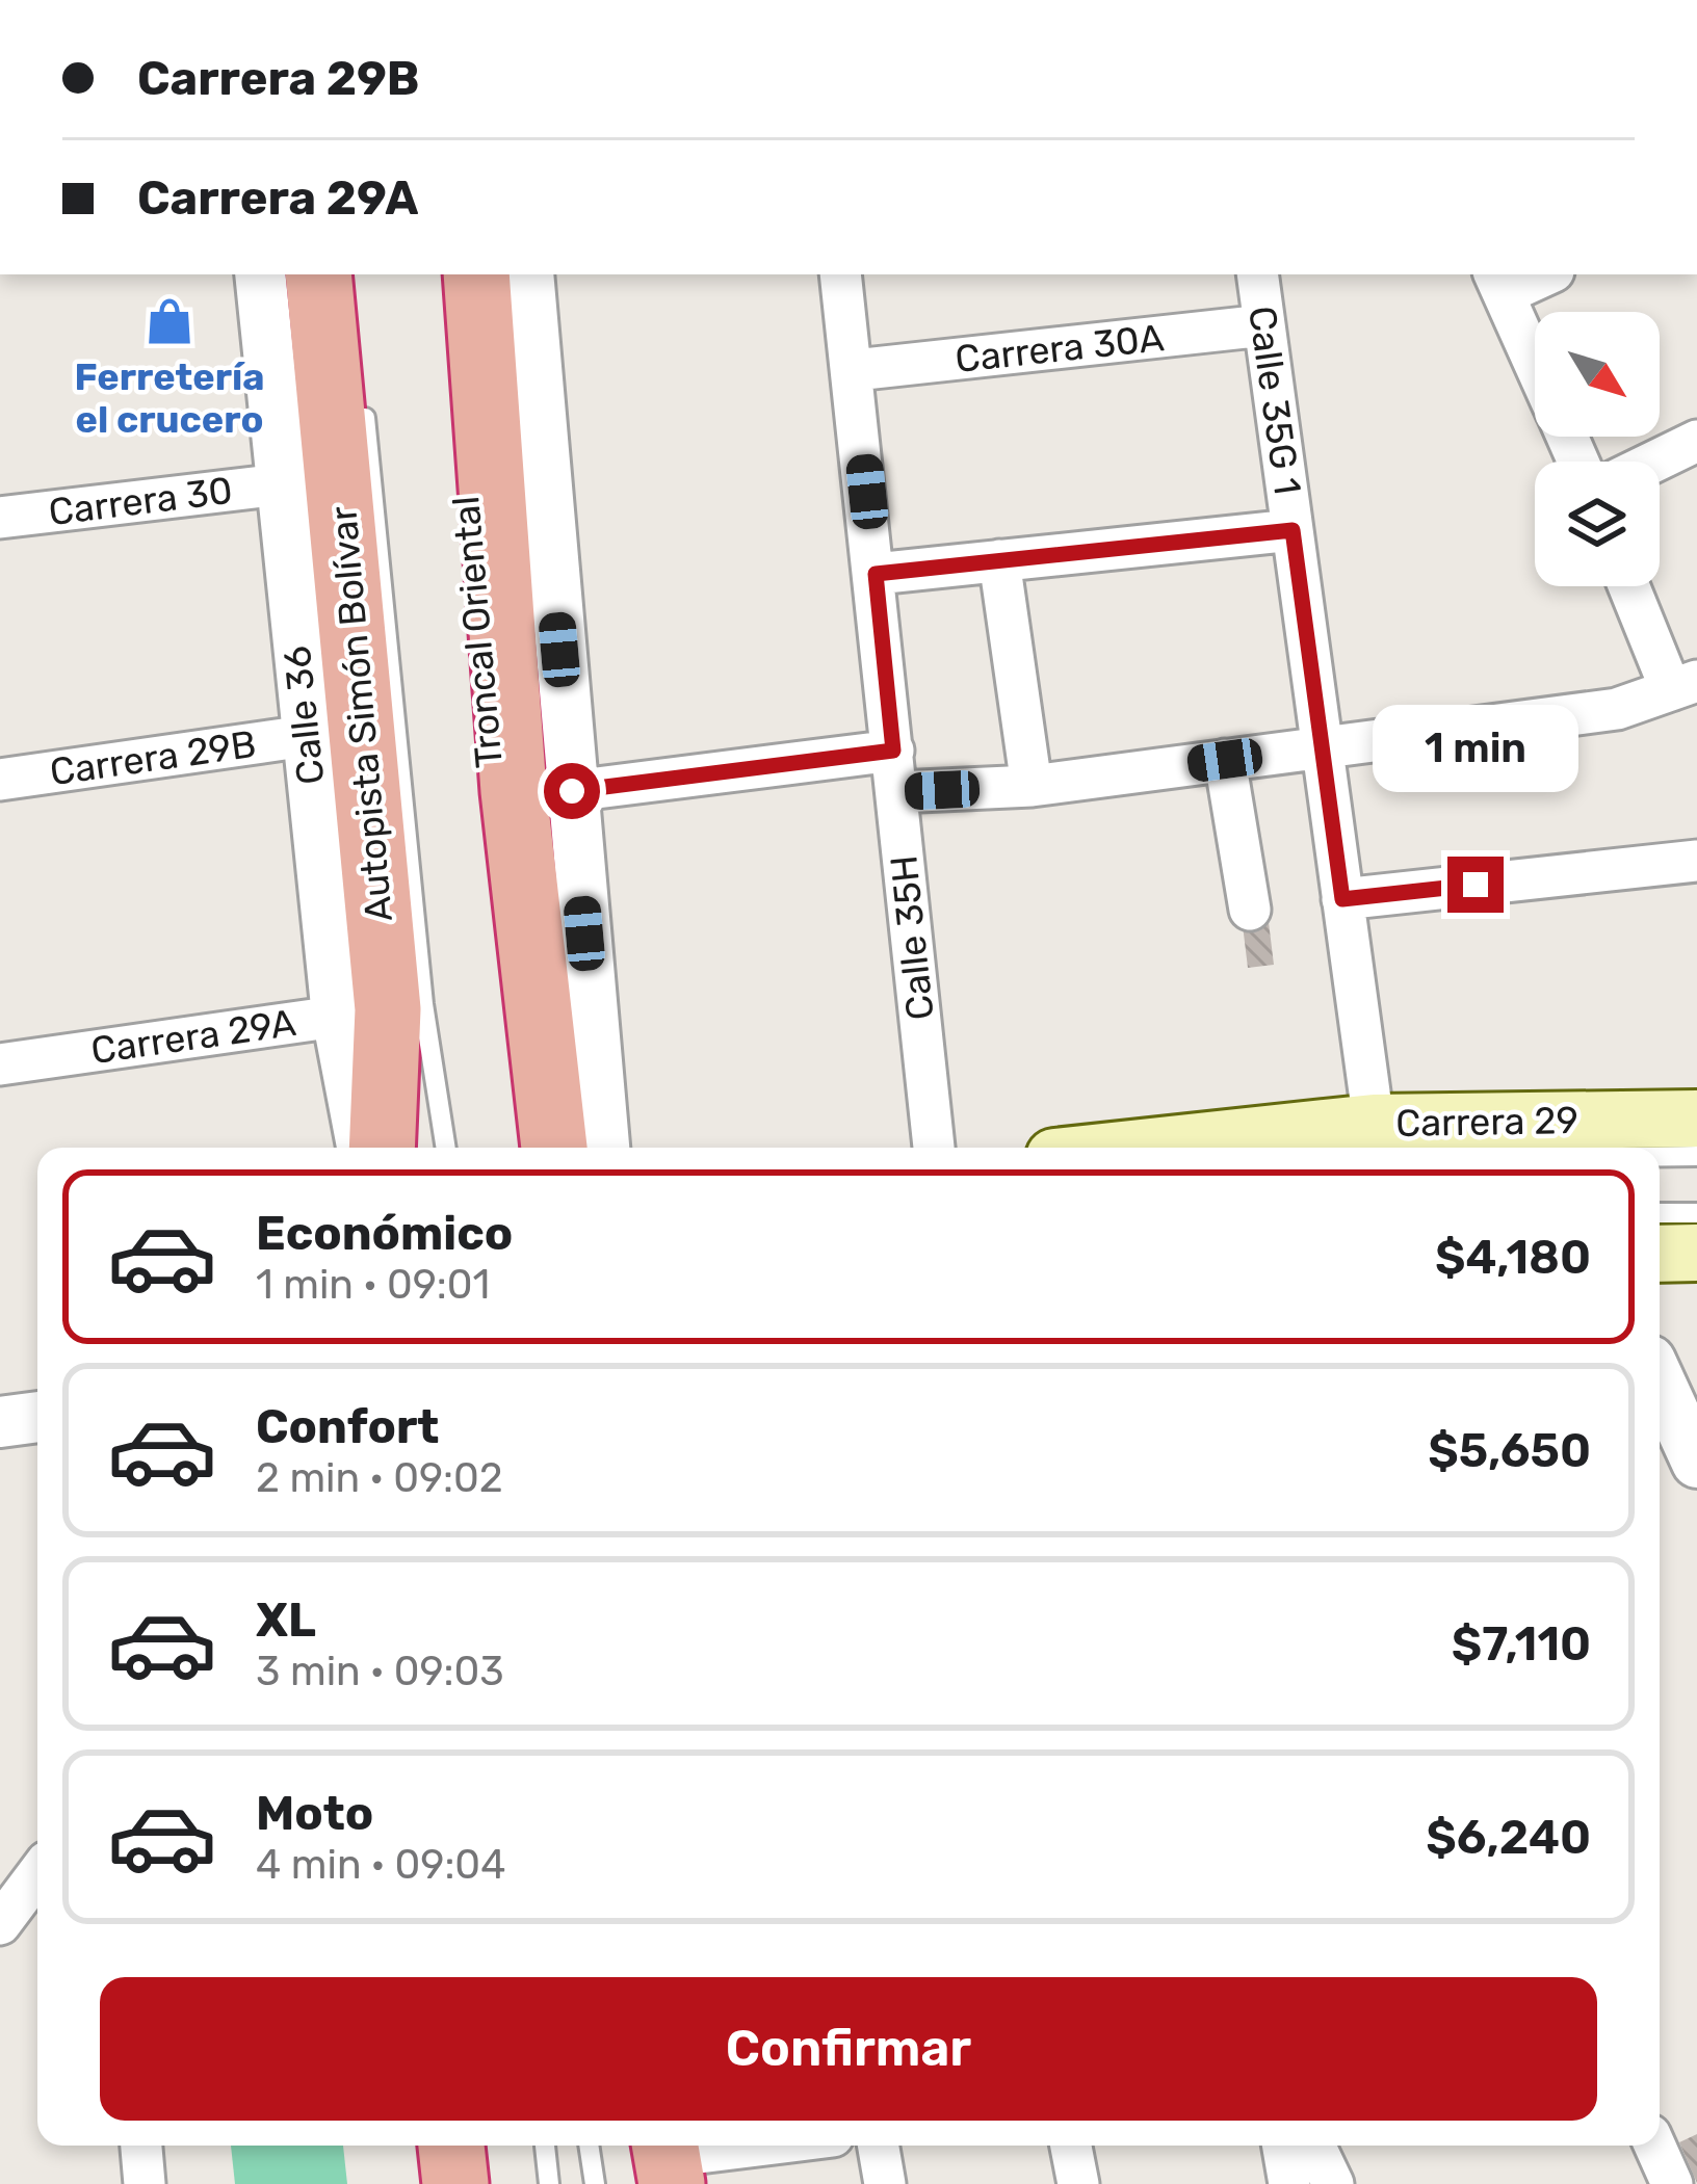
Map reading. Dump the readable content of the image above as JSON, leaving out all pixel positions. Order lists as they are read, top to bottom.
{
  "streets": {
    "highway": ["Autopista Simón Bolívar"],
    "main road": ["Carrera 29"],
    "street": [
      "Carrera 30A",
      "Calle 35G 1",
      "Carrera 30",
      "Calle 36",
      "Carrera 29B",
      "Calle 35H",
      "Carrera 29A"
    ]
  },
  "crossings": [
    ["Carrera 30A", "Calle 35G 1"],
    ["Carrera 30A", "Calle 35H"],
    ["Calle 35G 1", "Carrera 29"],
    ["Carrera 30", "Calle 36"],
    ["Autopista Simón Bolívar", "Calle 36"],
    ["Autopista Simón Bolívar", "Carrera 29A"],
    ["Calle 36", "Carrera 29B"],
    ["Calle 36", "Carrera 29A"]
  ],
  "places": {
    "shop": ["Ferretería el crucero"]
  },
  "north": "bottom right",
  "page": {
    "banner": ["Carrera 29B", "Carrera 29A"],
    "bubble": "1 min",
    "list": [
      {
        "name": "Económico",
        "note": "1 min · 09:01",
        "value": "$4,180"
      },
      {
        "name": "Confort",
        "note": "2 min · 09:02",
        "value": "$5,650"
      },
      {
        "name": "XL",
        "note": "3 min · 09:03",
        "value": "$7,110"
      },
      {
        "name": "Moto",
        "note": "4 min · 09:04",
        "value": "$6,240"
      }
    ],
    "buttons": "Confirmar"
  }
}
